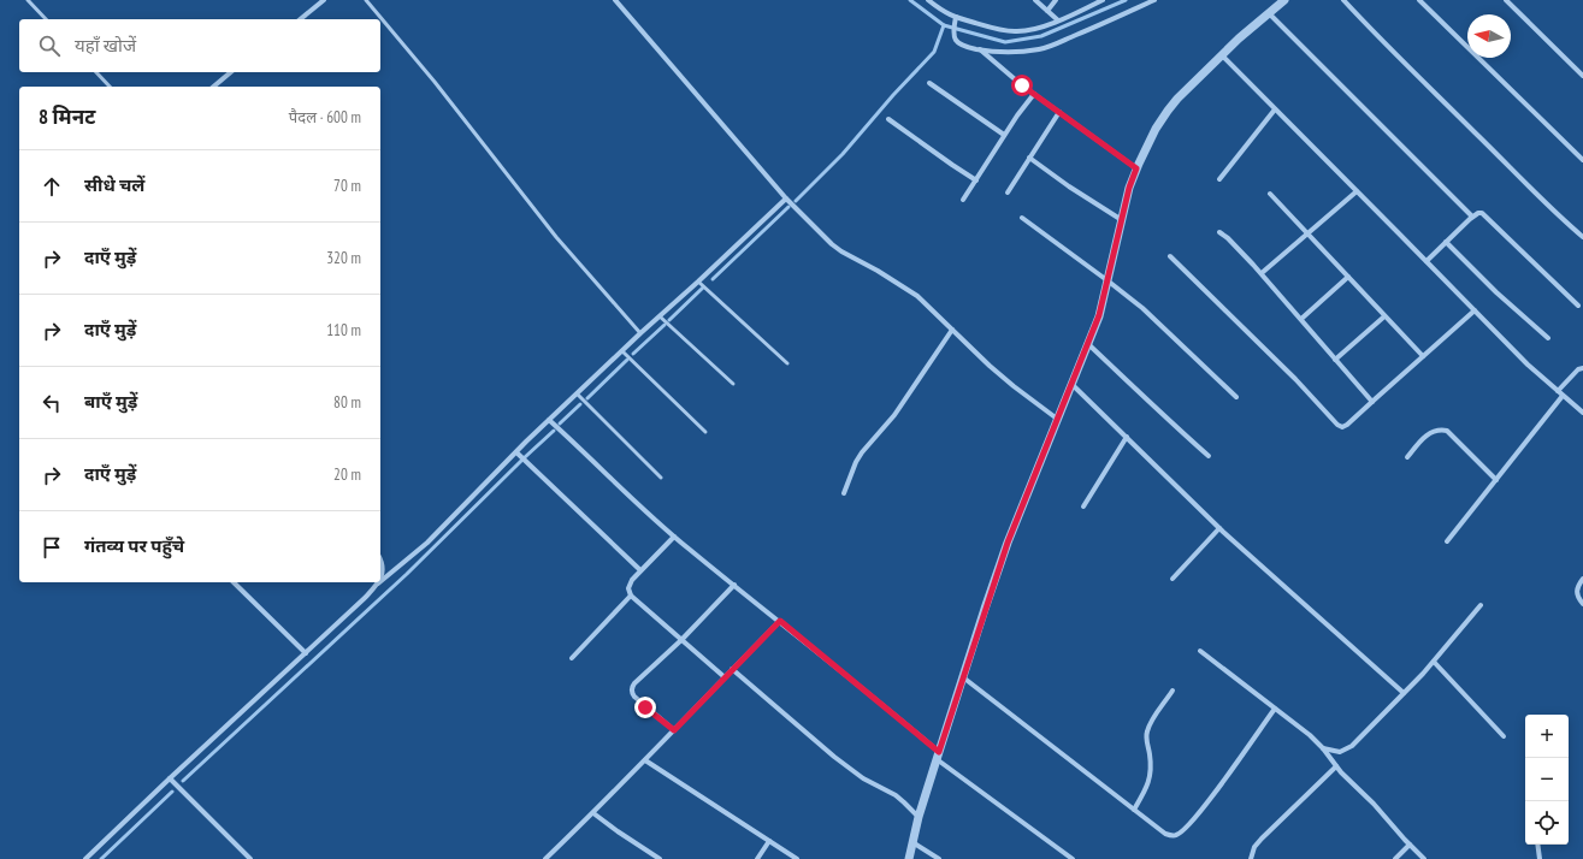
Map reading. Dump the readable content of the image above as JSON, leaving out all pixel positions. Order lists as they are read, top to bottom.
{
  "north": "left",
  "page": {
    "search": "यहाँ खोजें",
    "heading": ["8 मिनट", "पैदल · 600 m"],
    "list": [
      ["सीधे चलें", "70 m"],
      ["दाएँ मुड़ें", "320 m"],
      ["दाएँ मुड़ें", "110 m"],
      ["बाएँ मुड़ें", "80 m"],
      ["दाएँ मुड़ें", "20 m"],
      "गंतव्य पर पहुँचे"
    ],
    "map_buttons": ["+", "−"]
  }
}
